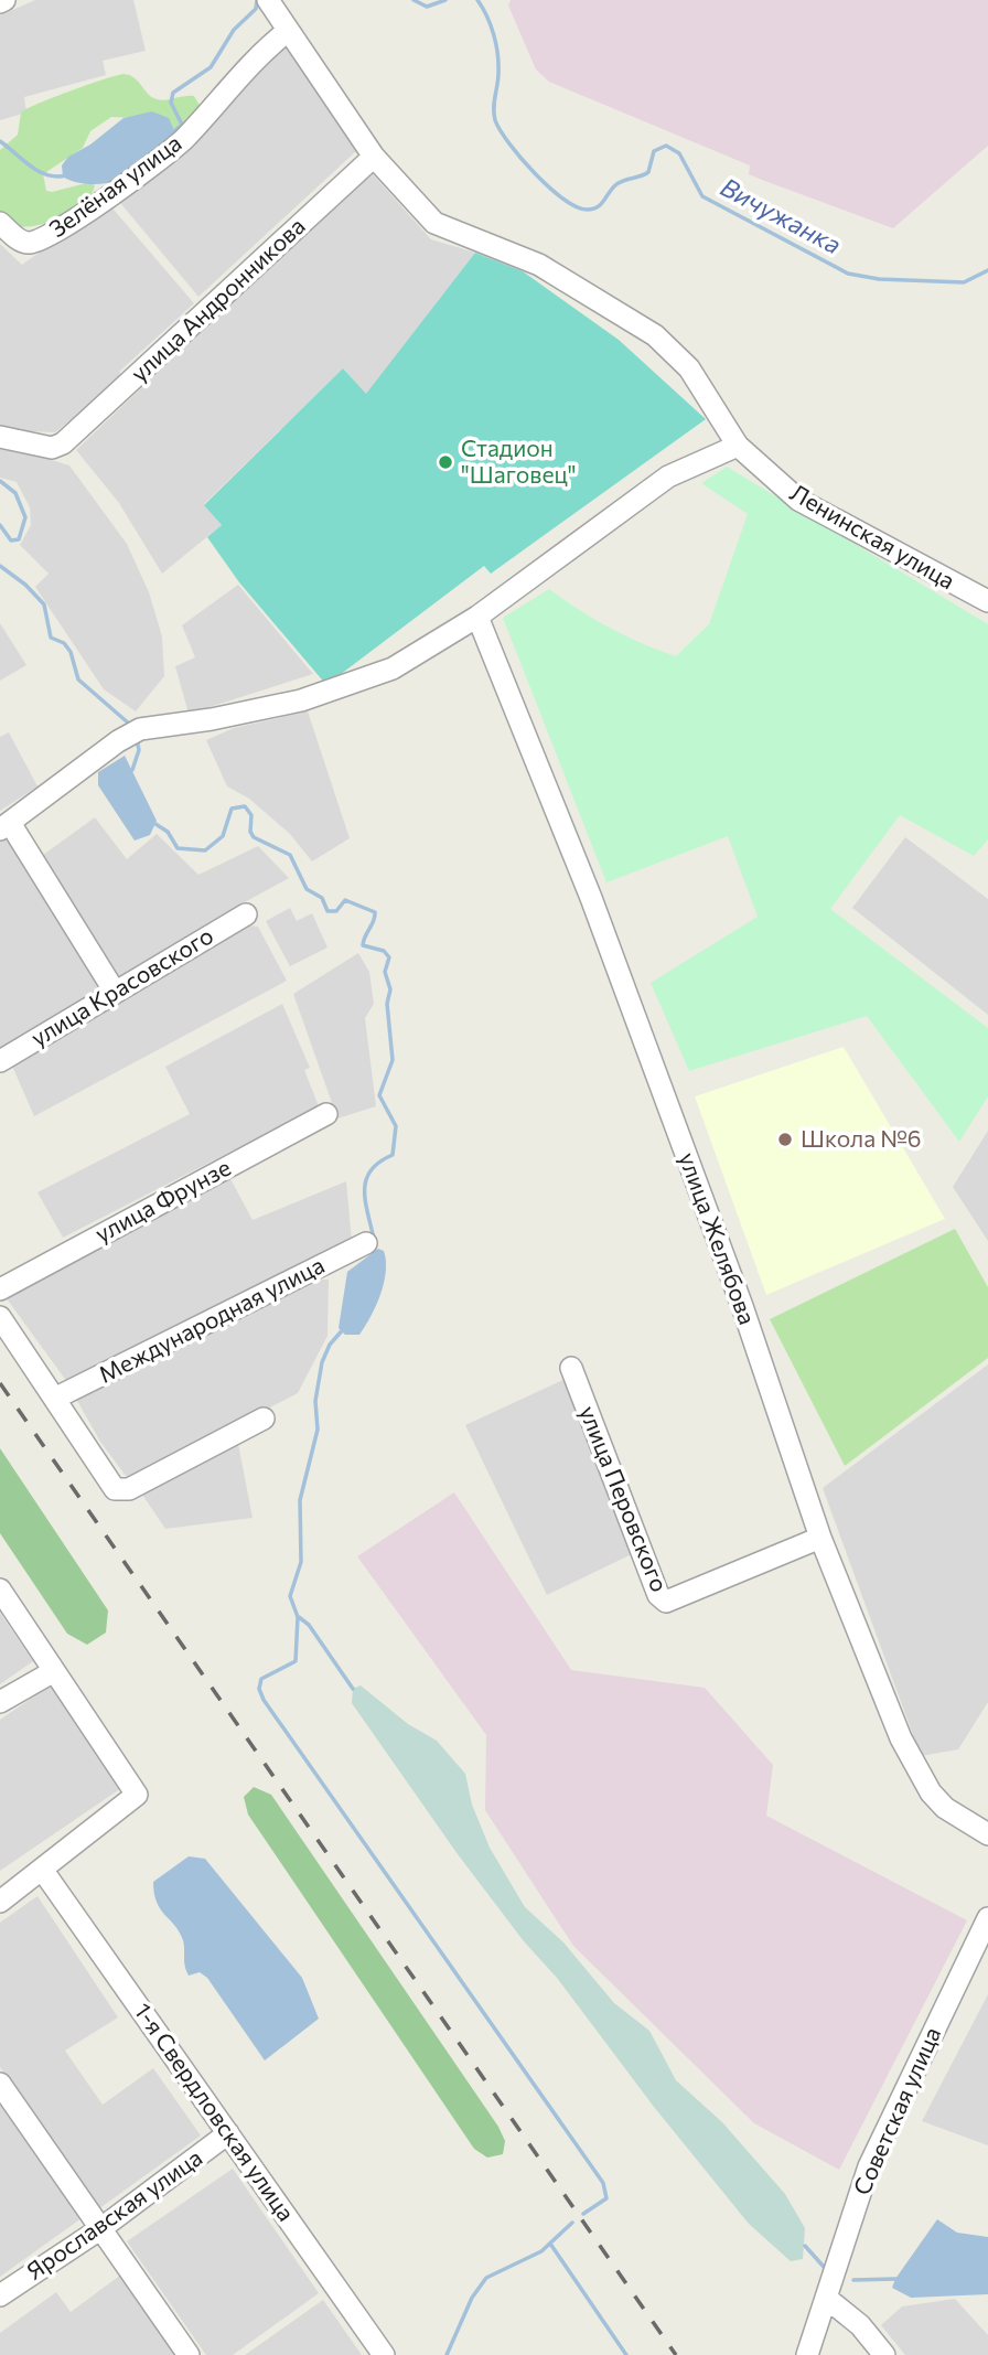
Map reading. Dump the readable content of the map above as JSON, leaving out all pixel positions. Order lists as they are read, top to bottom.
{
  "streets": {
    "street": [
      "Зелёная улица",
      "улица Андронникова",
      "Ленинская улица",
      "улица Красовского",
      "улица Фрунзе",
      "улица Желябова",
      "Международная улица",
      "улица Перовского",
      "Советская улица",
      "1-я Свердловская улица",
      "Ярославская улица"
    ]
  },
  "crossings": [
    ["Зелёная улица", "Ленинская улица"],
    ["улица Андронникова", "Ленинская улица"],
    ["улица Желябова", "улица Перовского"],
    ["1-я Свердловская улица", "Ярославская улица"]
  ],
  "water": ["Вичужанка"],
  "places": ["Стадион \"Шаговец\"", "Школа №6"]
}
